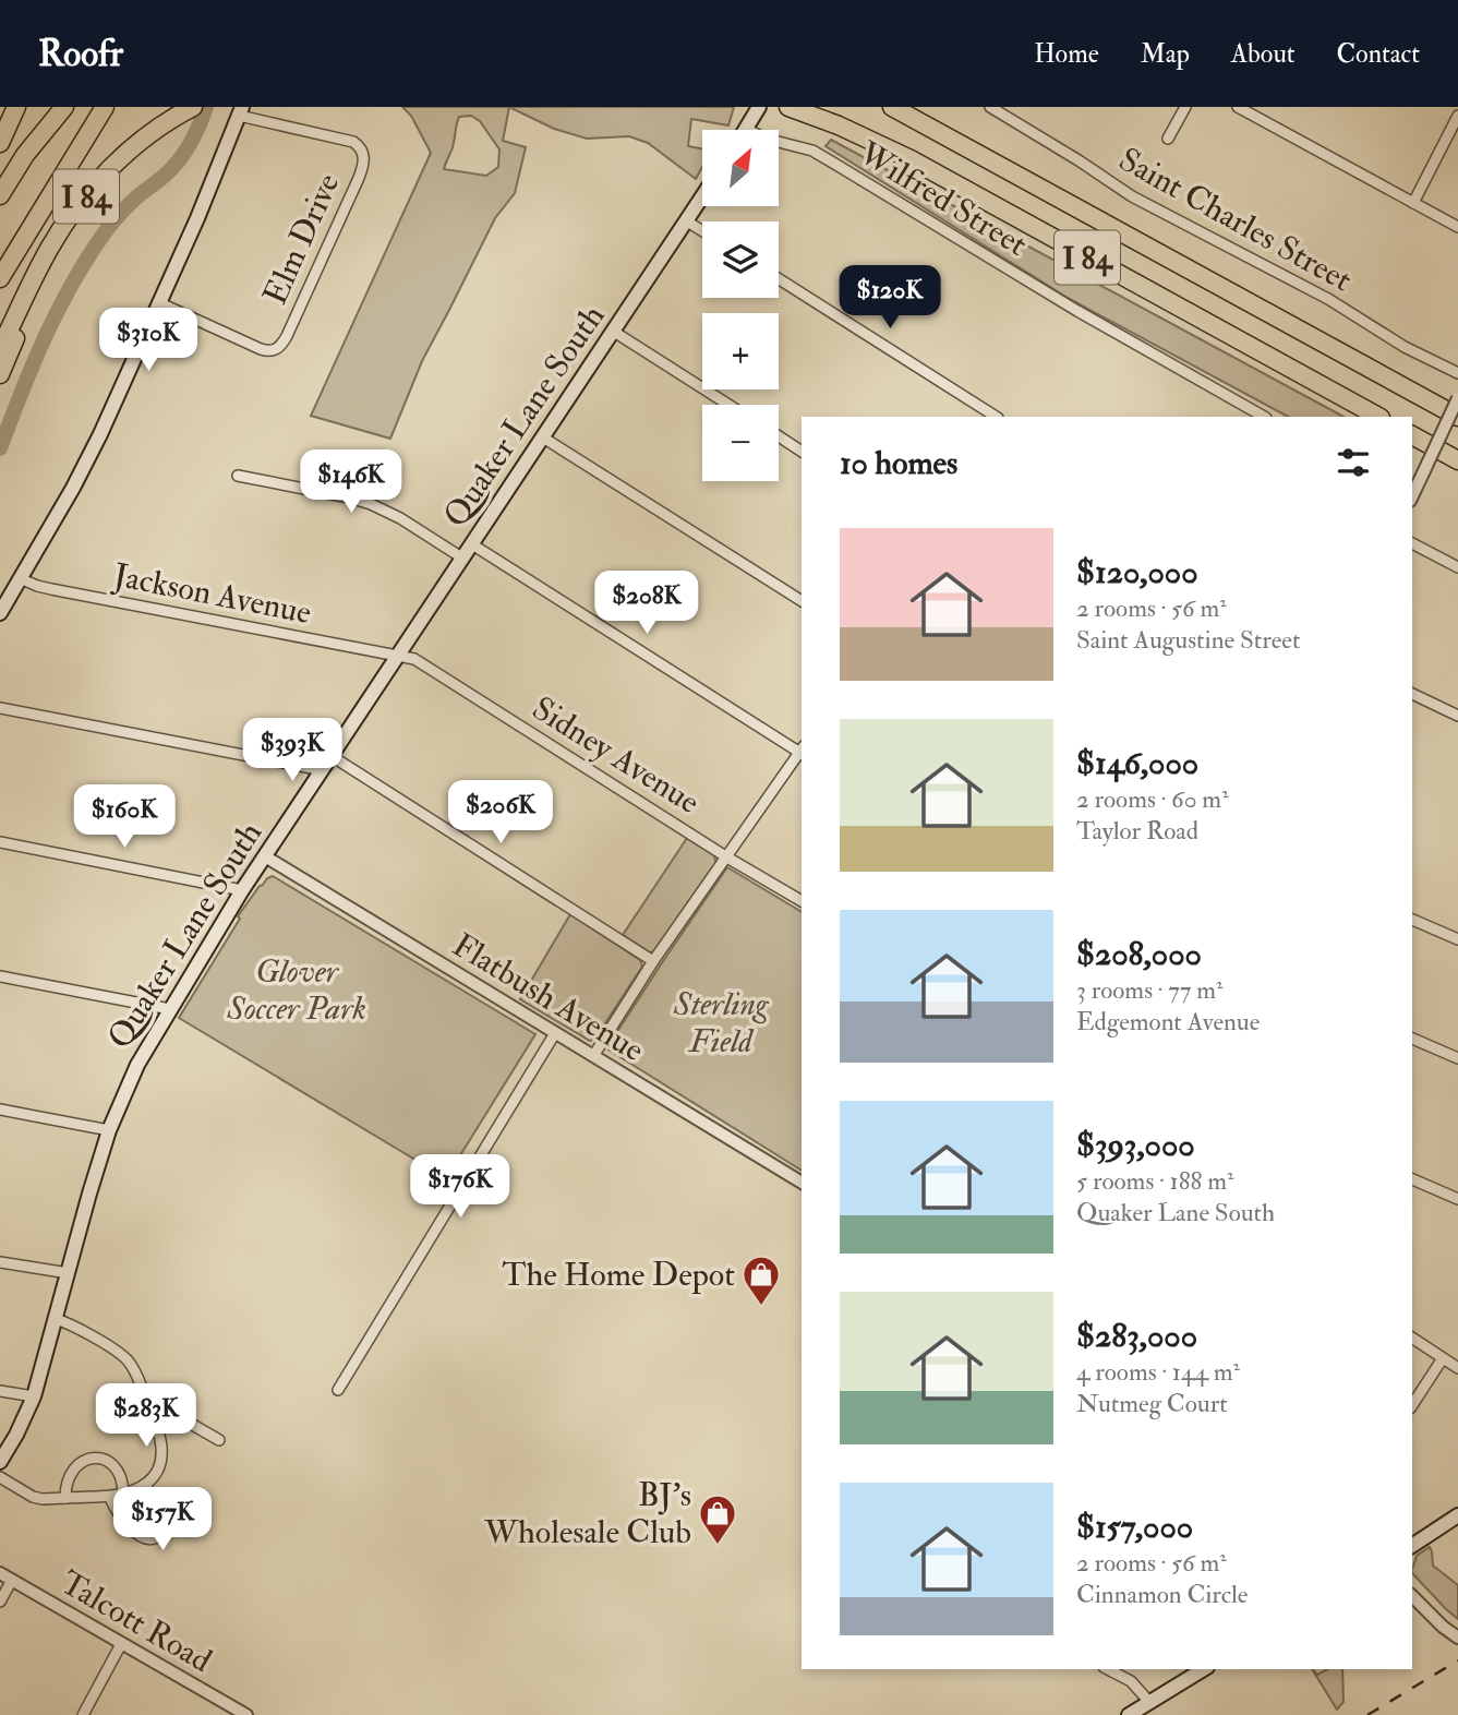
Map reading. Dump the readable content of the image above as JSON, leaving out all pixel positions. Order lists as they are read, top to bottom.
{
  "streets": {
    "highway": ["I 84"],
    "main road": ["Quaker Lane South"],
    "street": [
      "Wilfred Street",
      "Saint Charles Street",
      "Elm Drive",
      "Jackson Avenue",
      "Sidney Avenue",
      "Flatbush Avenue",
      "Talcott Road"
    ]
  },
  "crossings": [
    ["Quaker Lane South", "Jackson Avenue"],
    ["Quaker Lane South", "Sidney Avenue"],
    ["Quaker Lane South", "Flatbush Avenue"],
    ["Jackson Avenue", "Sidney Avenue"]
  ],
  "parks": ["Glover Soccer Park", "Sterling Field"],
  "places": {
    "shop": ["The Home Depot", "BJ's Wholesale Club"]
  },
  "north": "top right",
  "page": {
    "header": "Roofr",
    "nav": [
      "Home",
      "Map",
      "About",
      "Contact"
    ],
    "map_buttons": ["+", "−"],
    "price": [
      "$120K",
      "$310K",
      "$146K",
      "$208K",
      "$393K",
      "$206K",
      "$160K",
      "$176K",
      "$283K",
      "$157K"
    ],
    "heading": "10 homes",
    "list": [
      {
        "name": "$120,000",
        "note": "2 rooms · 56 m² · Saint Augustine Street"
      },
      {
        "name": "$146,000",
        "note": "2 rooms · 60 m² · Taylor Road"
      },
      {
        "name": "$208,000",
        "note": "3 rooms · 77 m² · Edgemont Avenue"
      },
      {
        "name": "$393,000",
        "note": "5 rooms · 188 m² · Quaker Lane South"
      },
      {
        "name": "$283,000",
        "note": "4 rooms · 144 m² · Nutmeg Court"
      },
      {
        "name": "$157,000",
        "note": "2 rooms · 56 m² · Cinnamon Circle"
      }
    ]
  }
}
